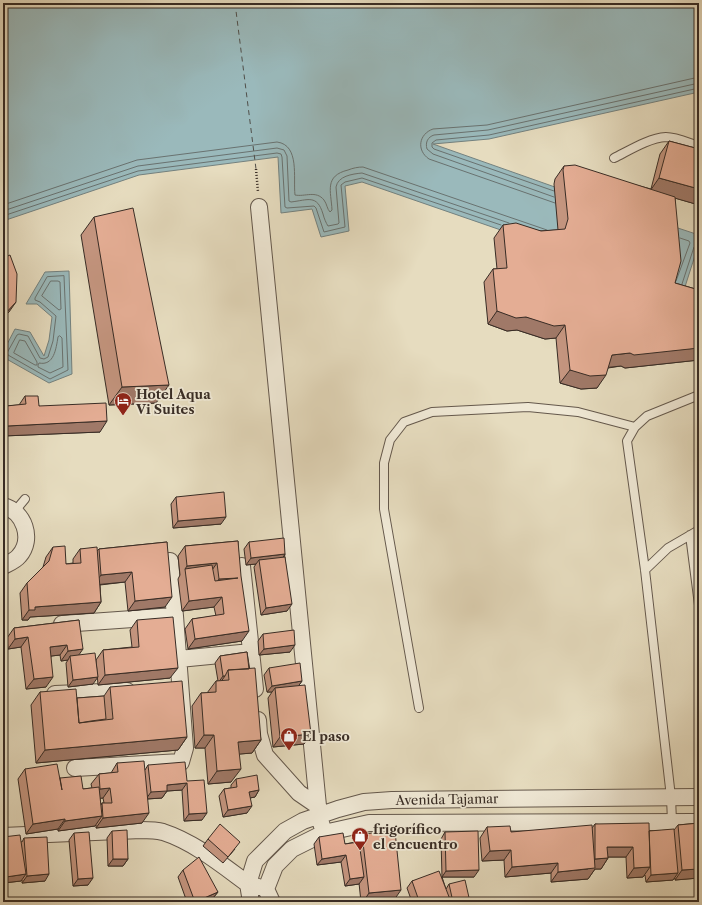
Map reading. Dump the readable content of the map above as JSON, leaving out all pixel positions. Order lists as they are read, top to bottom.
{
  "streets": {
    "street": ["Avenida Tajamar"]
  },
  "places": {
    "hotel": ["Hotel Aqua Vi Suites"],
    "shop": ["El paso", "frigorífico el encuentro"]
  }
}
